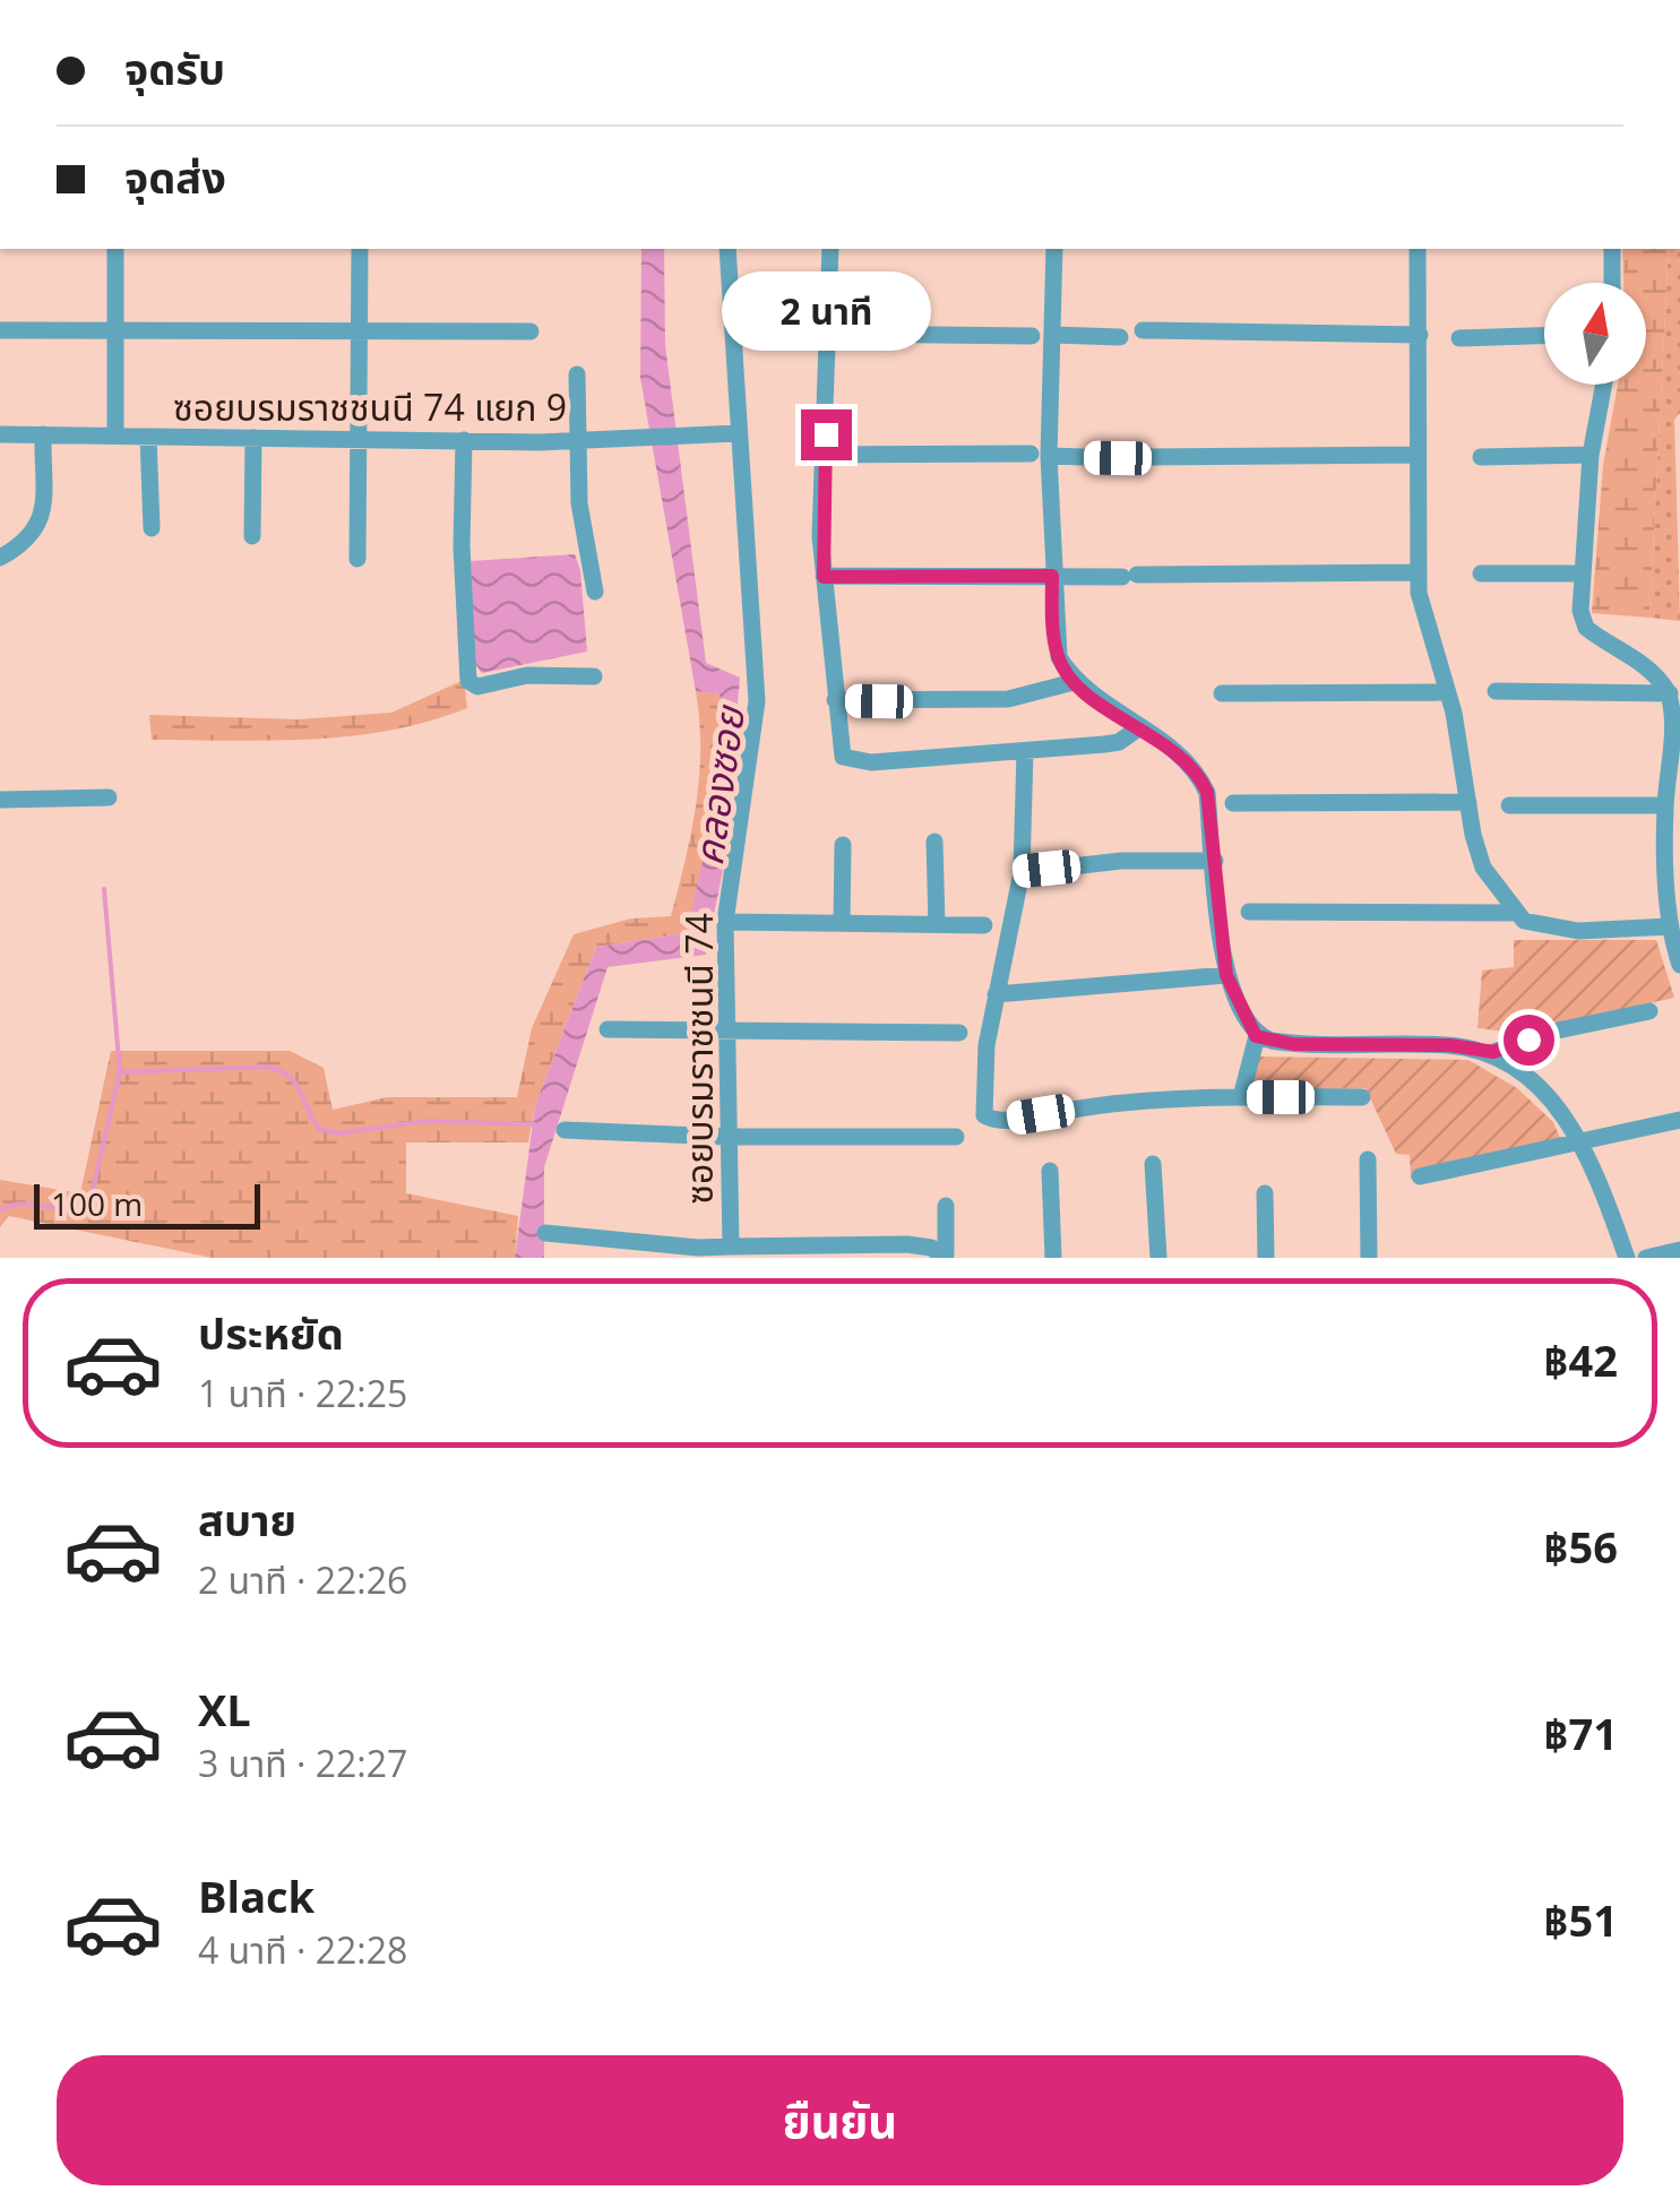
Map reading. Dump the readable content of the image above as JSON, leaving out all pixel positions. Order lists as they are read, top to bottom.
{
  "streets": {
    "street": ["ซอยบรมราชชนนี 74 แยก 9", "ซอยบรมราชชนนี 74"]
  },
  "crossings": [
    ["ซอยบรมราชชนนี 74 แยก 9", "ซอยบรมราชชนนี 74"]
  ],
  "water": ["คลองซอย"],
  "scale_bar": "100 m",
  "north": "top",
  "page": {
    "banner": ["จุดรับ", "จุดส่ง"],
    "bubble": "2 นาที",
    "scale": "100 m",
    "list": [
      {
        "name": "ประหยัด",
        "note": "1 นาที · 22:25",
        "value": "฿42"
      },
      {
        "name": "สบาย",
        "note": "2 นาที · 22:26",
        "value": "฿56"
      },
      {
        "name": "XL",
        "note": "3 นาที · 22:27",
        "value": "฿71"
      },
      {
        "name": "Black",
        "note": "4 นาที · 22:28",
        "value": "฿51"
      }
    ],
    "buttons": "ยืนยัน"
  }
}
